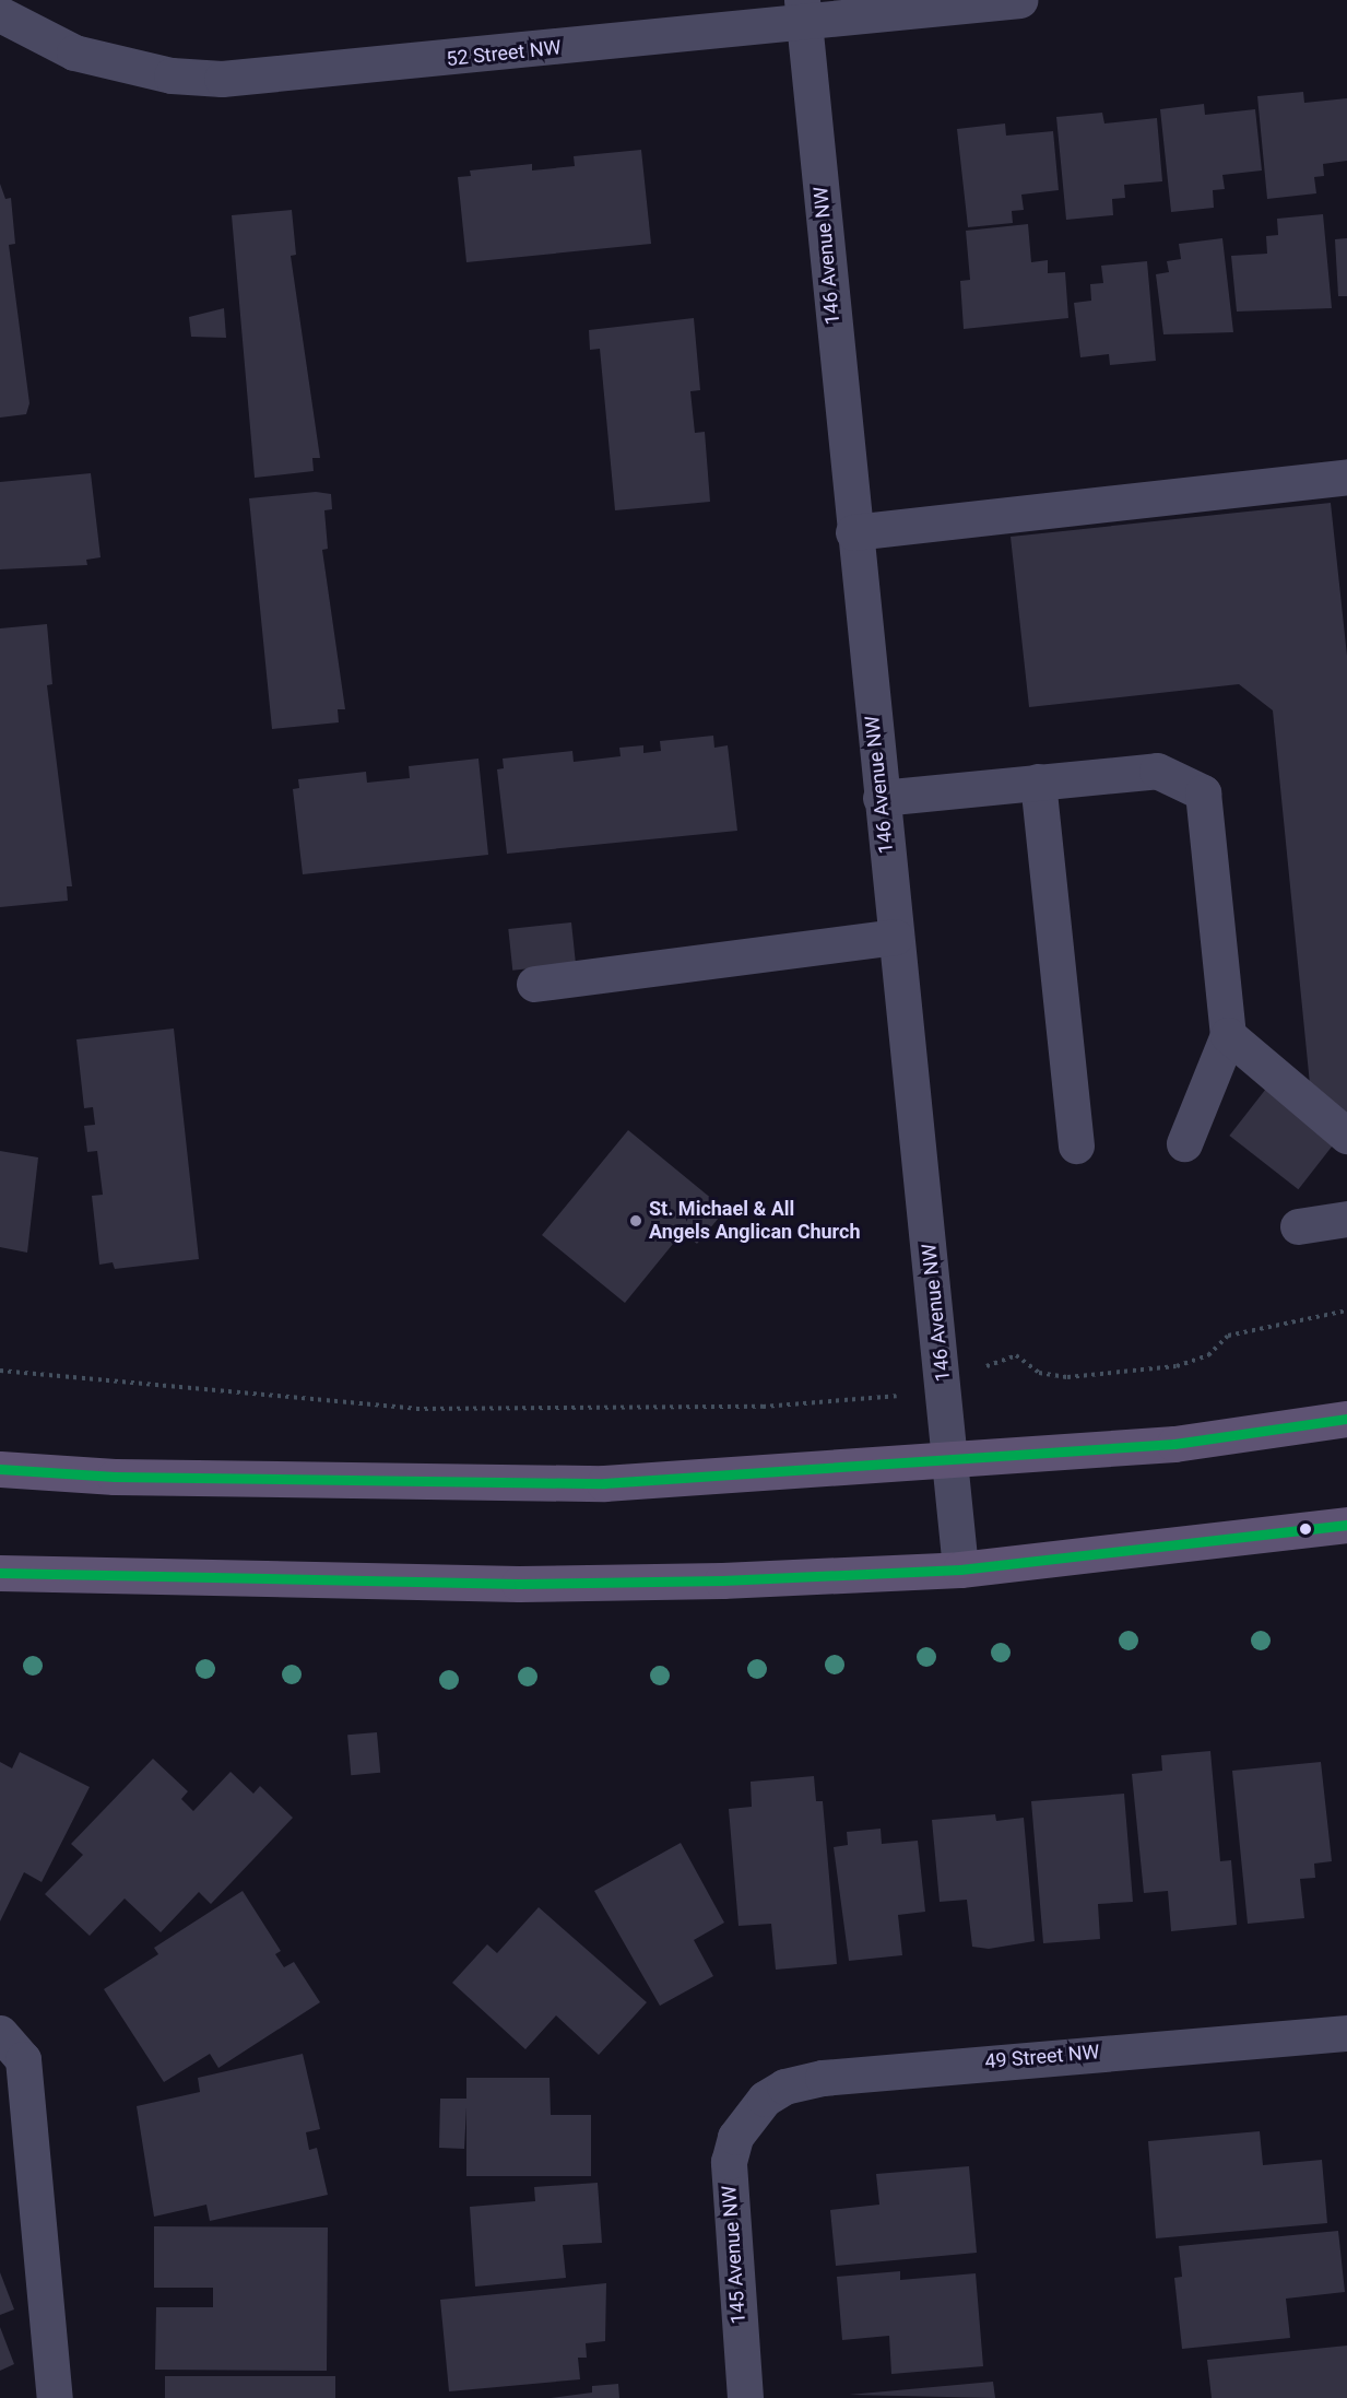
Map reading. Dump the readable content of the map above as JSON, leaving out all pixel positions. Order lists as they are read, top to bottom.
{
  "streets": {
    "street": [
      "52 Street NW",
      "146 Avenue NW",
      "49 Street NW",
      "145 Avenue NW"
    ]
  },
  "crossings": [
    ["52 Street NW", "146 Avenue NW"],
    ["49 Street NW", "145 Avenue NW"]
  ],
  "places": ["St. Michael & All Angels Anglican Church"]
}
